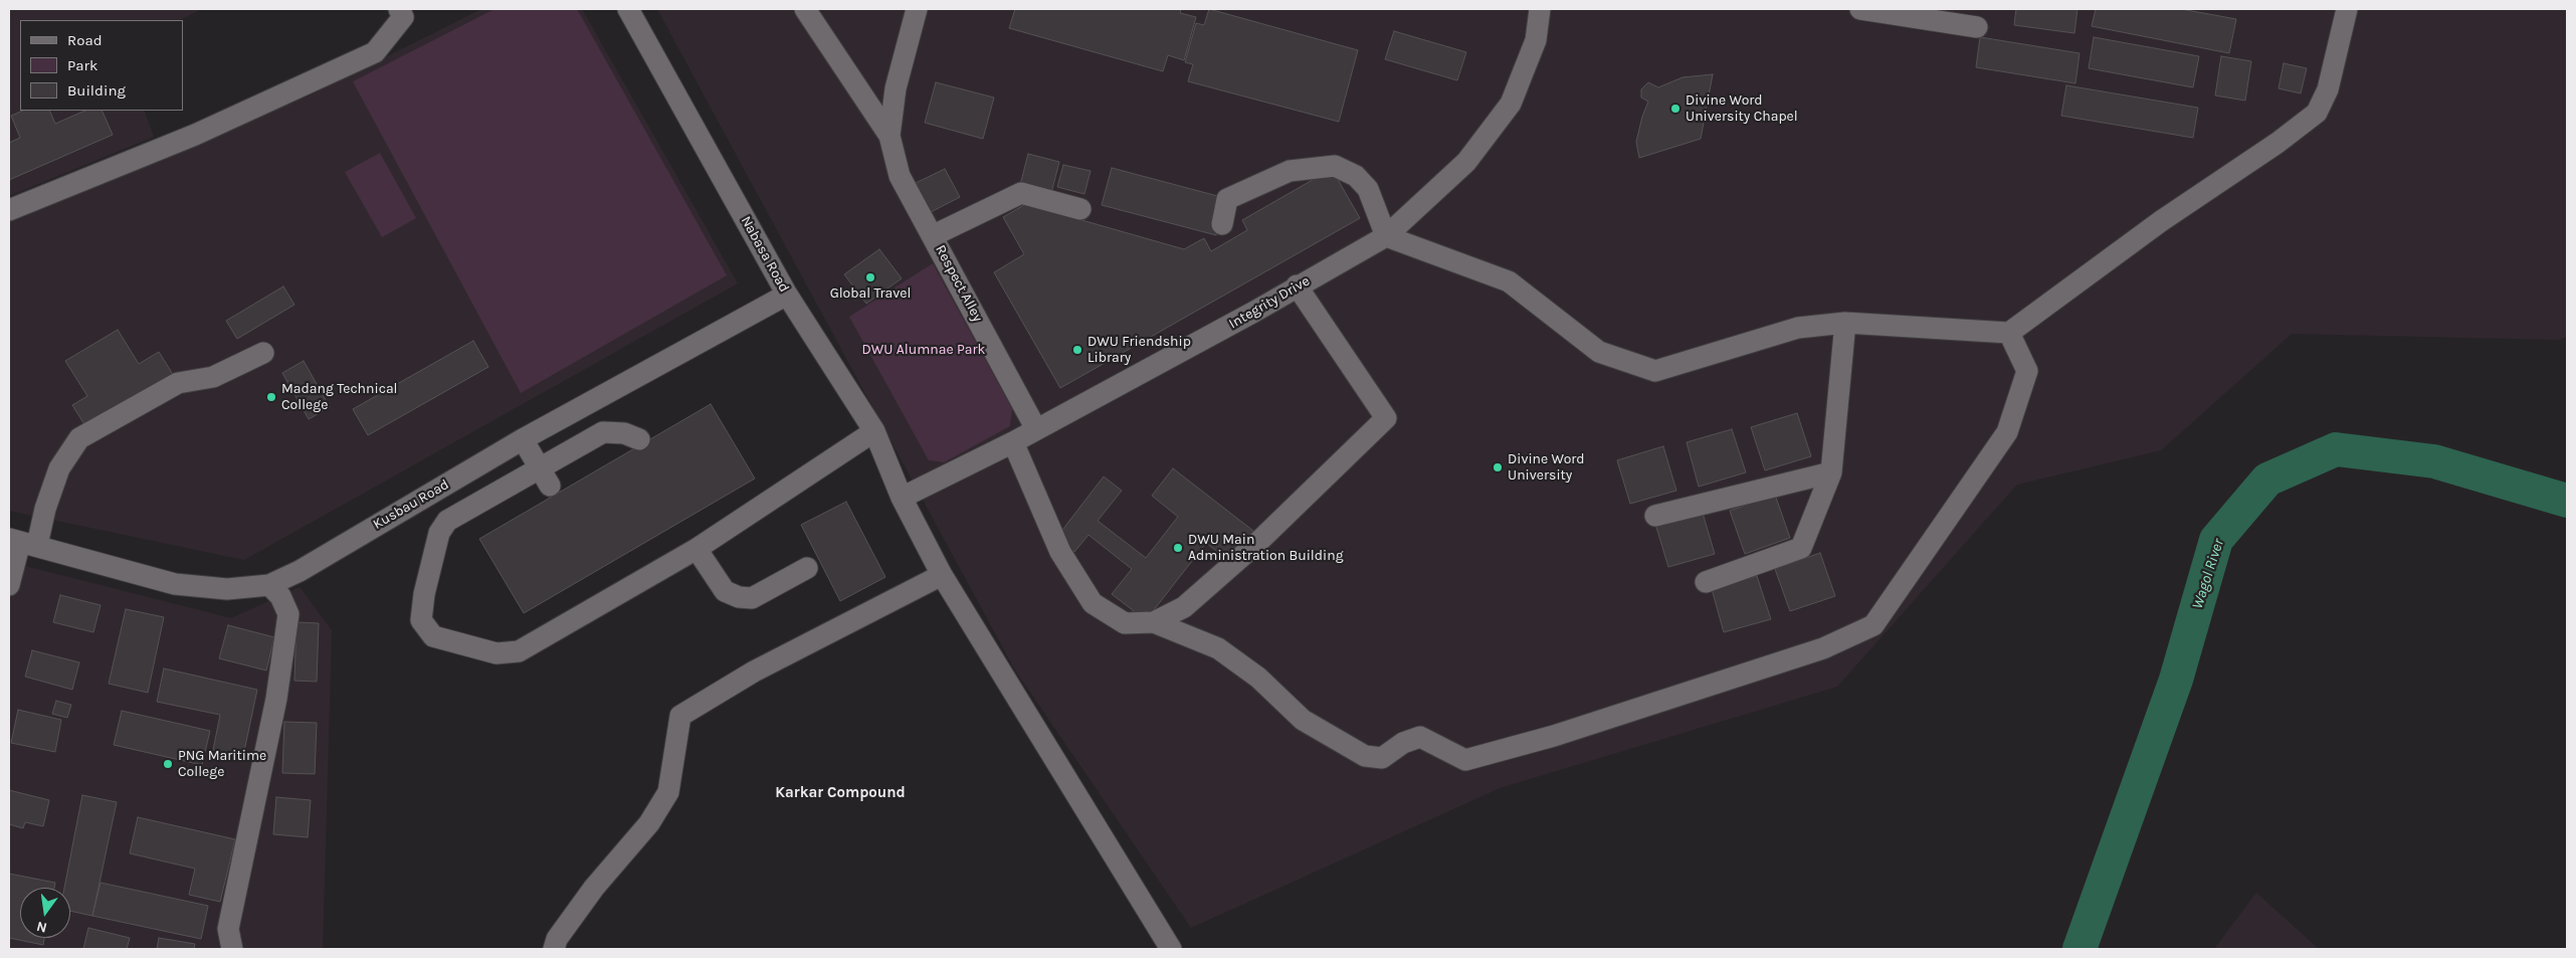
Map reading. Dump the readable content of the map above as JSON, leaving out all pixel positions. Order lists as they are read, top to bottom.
{
  "streets": {
    "street": [
      "Nabasa Road",
      "Respect Alley",
      "Integrity Drive",
      "Kusbau Road"
    ]
  },
  "crossings": [
    ["Nabasa Road", "Integrity Drive"],
    ["Nabasa Road", "Kusbau Road"],
    ["Respect Alley", "Integrity Drive"]
  ],
  "districts": ["Karkar Compound"],
  "water": ["Wagol River"],
  "parks": ["DWU Alumnae Park"],
  "places": [
    "Divine Word University Chapel",
    "Global Travel",
    "DWU Friendship Library",
    "Madang Technical College",
    "Divine Word University",
    "DWU Main Administration Building",
    "PNG Maritime College"
  ],
  "legend": ["Road", "Park", "Building"],
  "north": "bottom"
}
